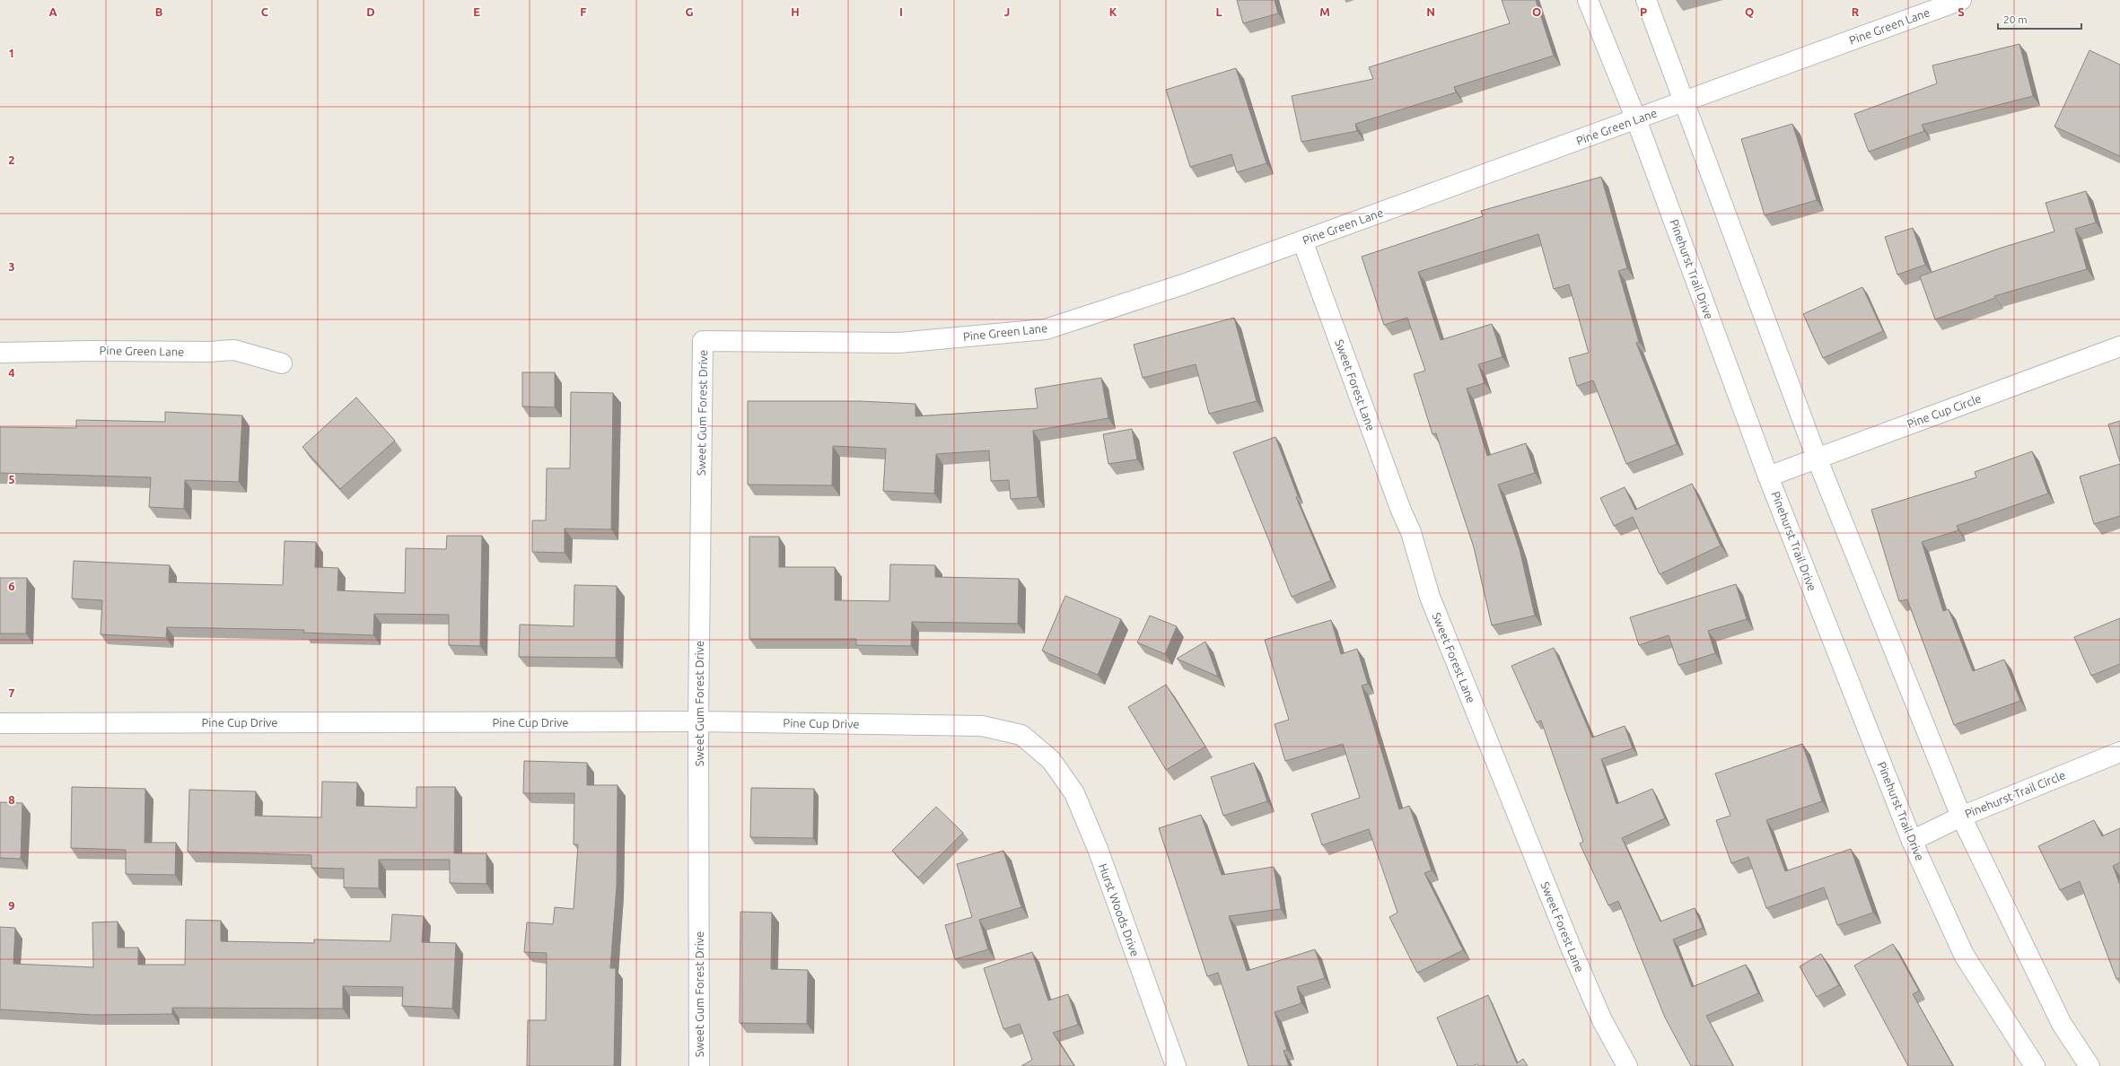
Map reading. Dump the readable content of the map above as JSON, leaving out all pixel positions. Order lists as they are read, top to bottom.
{
  "streets": {
    "street": [
      "Pine Green Lane",
      "Pinehurst Trail Drive",
      "Sweet Forest Lane",
      "Pine Cup Circle",
      "Sweet Gum Forest Drive",
      "Pine Cup Drive",
      "Pinehurst Trail Circle",
      "Hurst Woods Drive"
    ]
  },
  "crossings": [
    ["Pine Green Lane", "Pinehurst Trail Drive"],
    ["Pine Green Lane", "Sweet Forest Lane"],
    ["Pine Green Lane", "Sweet Gum Forest Drive"],
    ["Pinehurst Trail Drive", "Pine Cup Circle"],
    ["Pinehurst Trail Drive", "Pinehurst Trail Circle"],
    ["Sweet Gum Forest Drive", "Pine Cup Drive"],
    ["Pine Cup Drive", "Hurst Woods Drive"]
  ],
  "scale_bar": "20 m",
  "grid": {
    "columns": [
      "A",
      "B",
      "C",
      "D",
      "E",
      "F",
      "G",
      "H",
      "I",
      "J",
      "K",
      "L",
      "M",
      "N",
      "O",
      "P",
      "Q",
      "R",
      "S"
    ],
    "rows": [
      "1",
      "2",
      "3",
      "4",
      "5",
      "6",
      "7",
      "8",
      "9"
    ]
  }
}
